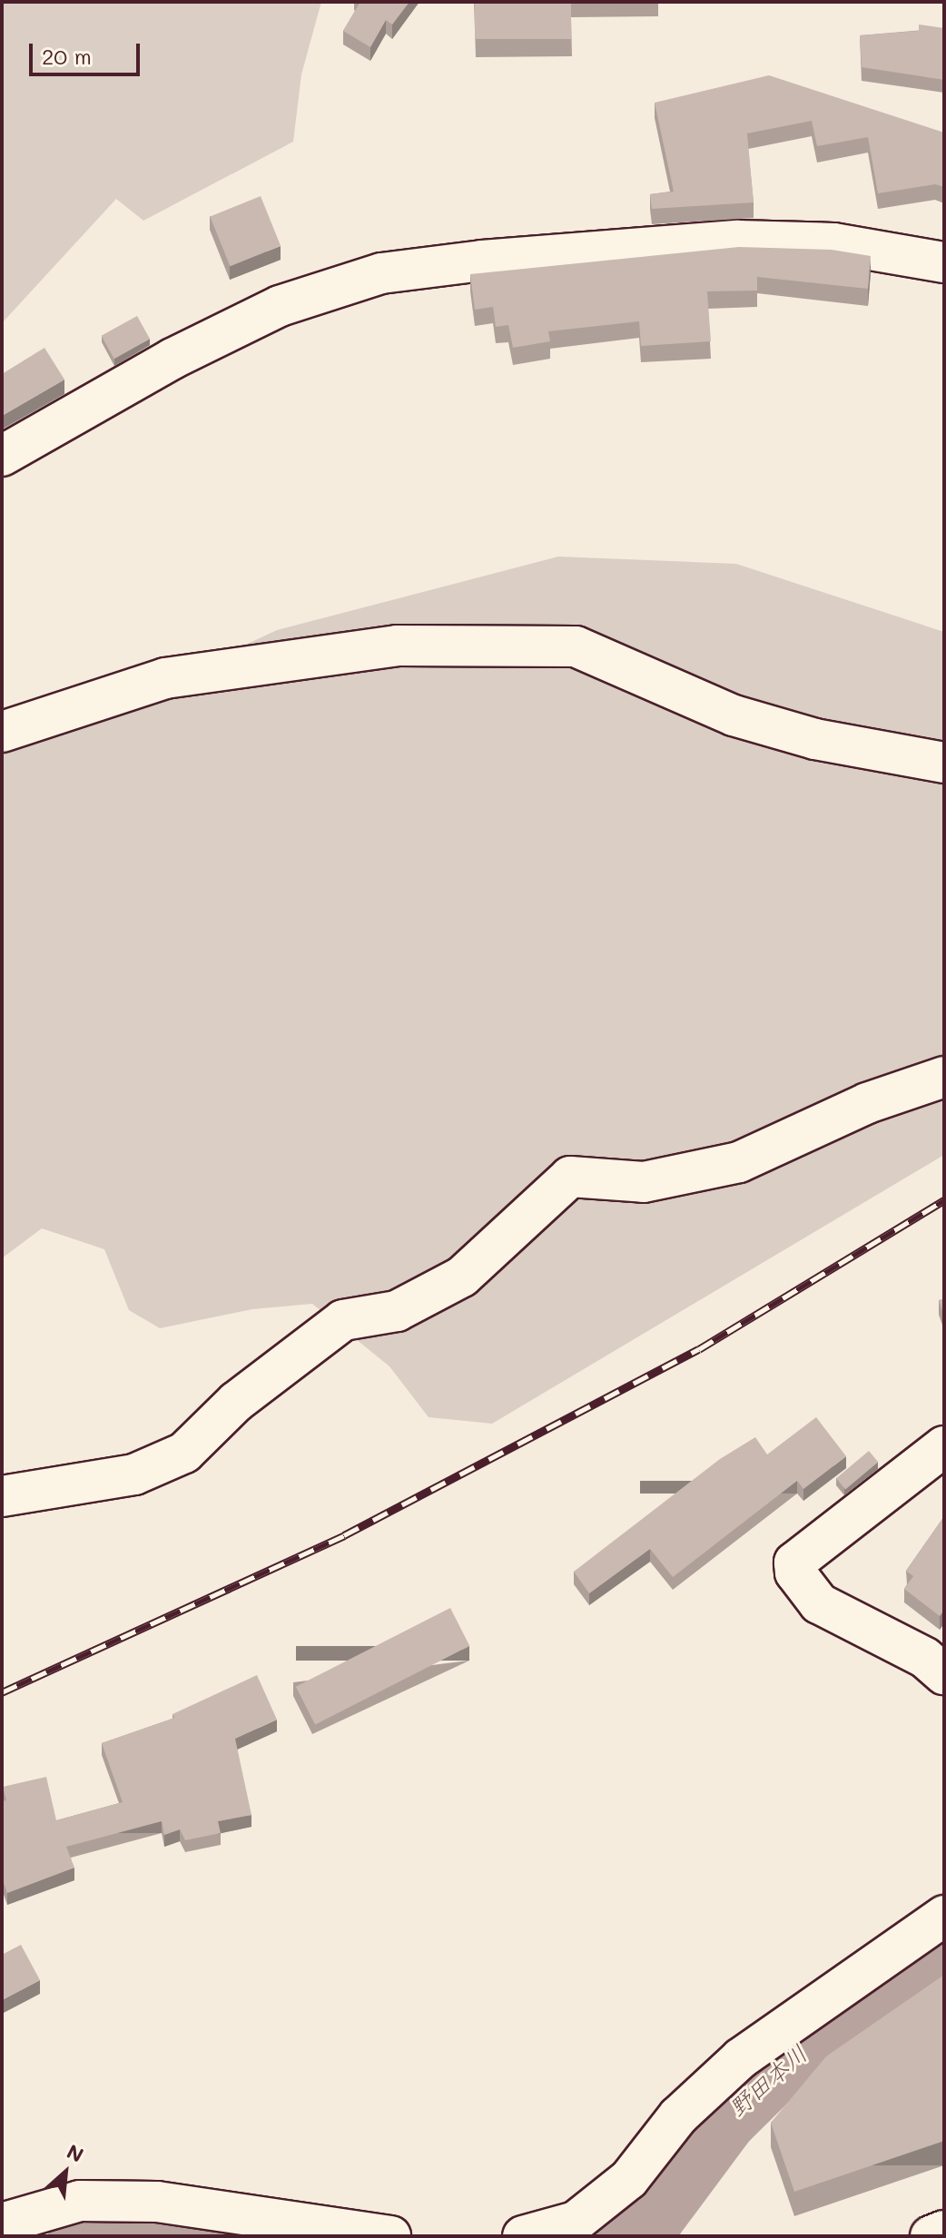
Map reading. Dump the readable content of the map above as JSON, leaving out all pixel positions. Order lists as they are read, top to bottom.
{
  "water": ["野田本川"],
  "scale_bar": "20 m",
  "north": "top right"
}
